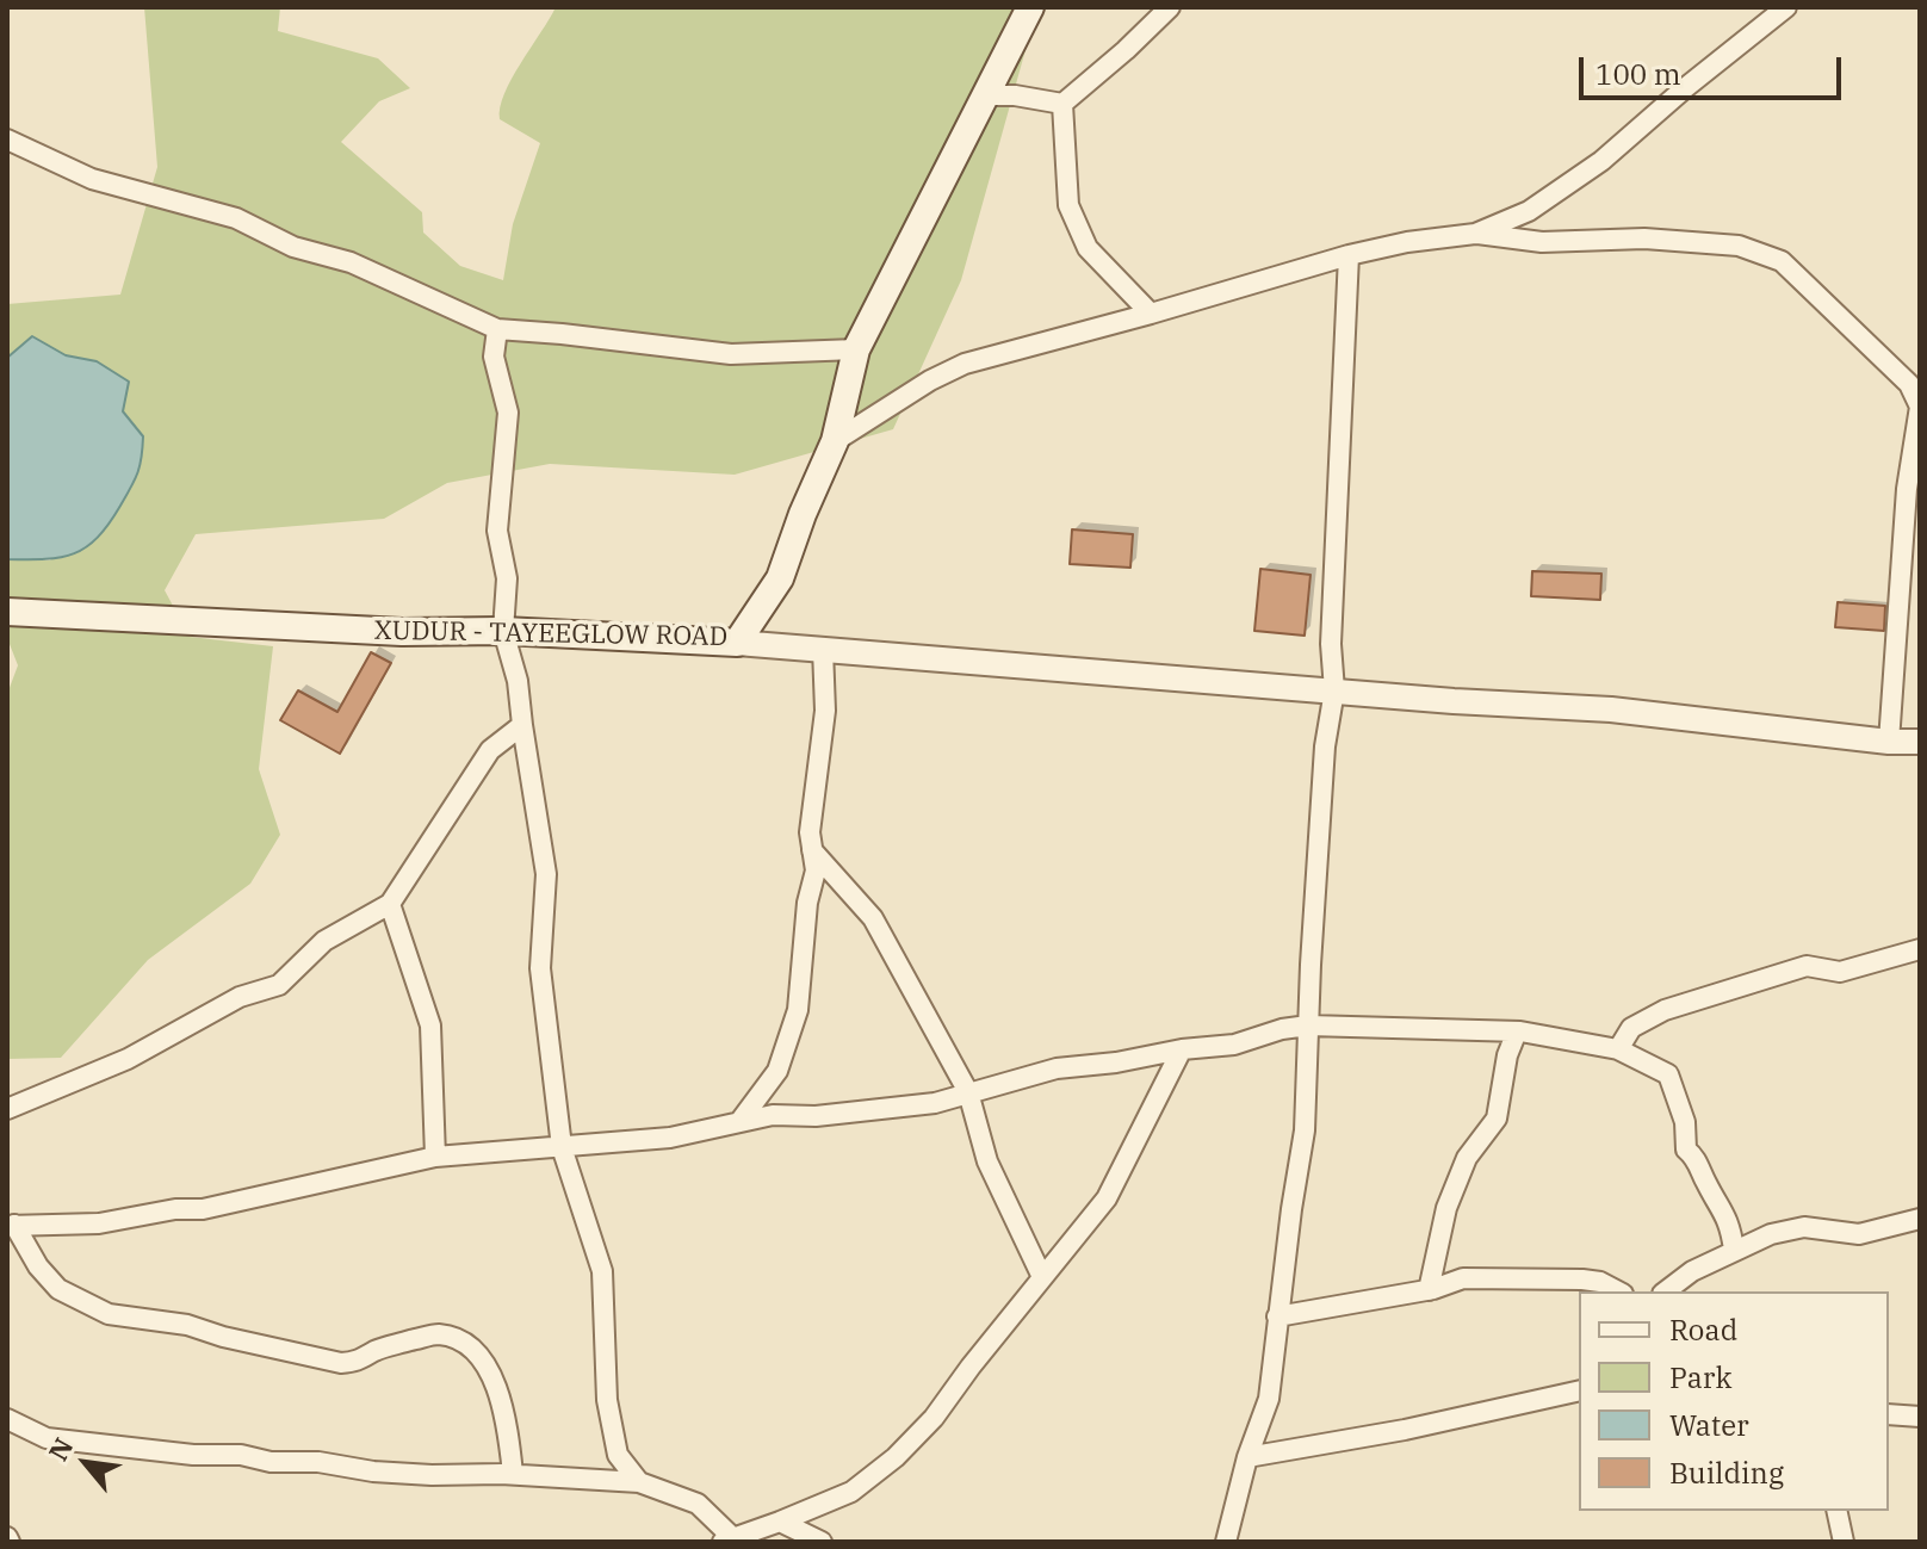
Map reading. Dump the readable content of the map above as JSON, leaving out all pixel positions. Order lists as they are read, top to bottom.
{
  "streets": {
    "main road": ["XUDUR - TAYEEGLOW ROAD"]
  },
  "legend": [
    "Road",
    "Park",
    "Water",
    "Building"
  ],
  "scale_bar": "100 m",
  "north": "top left"
}
